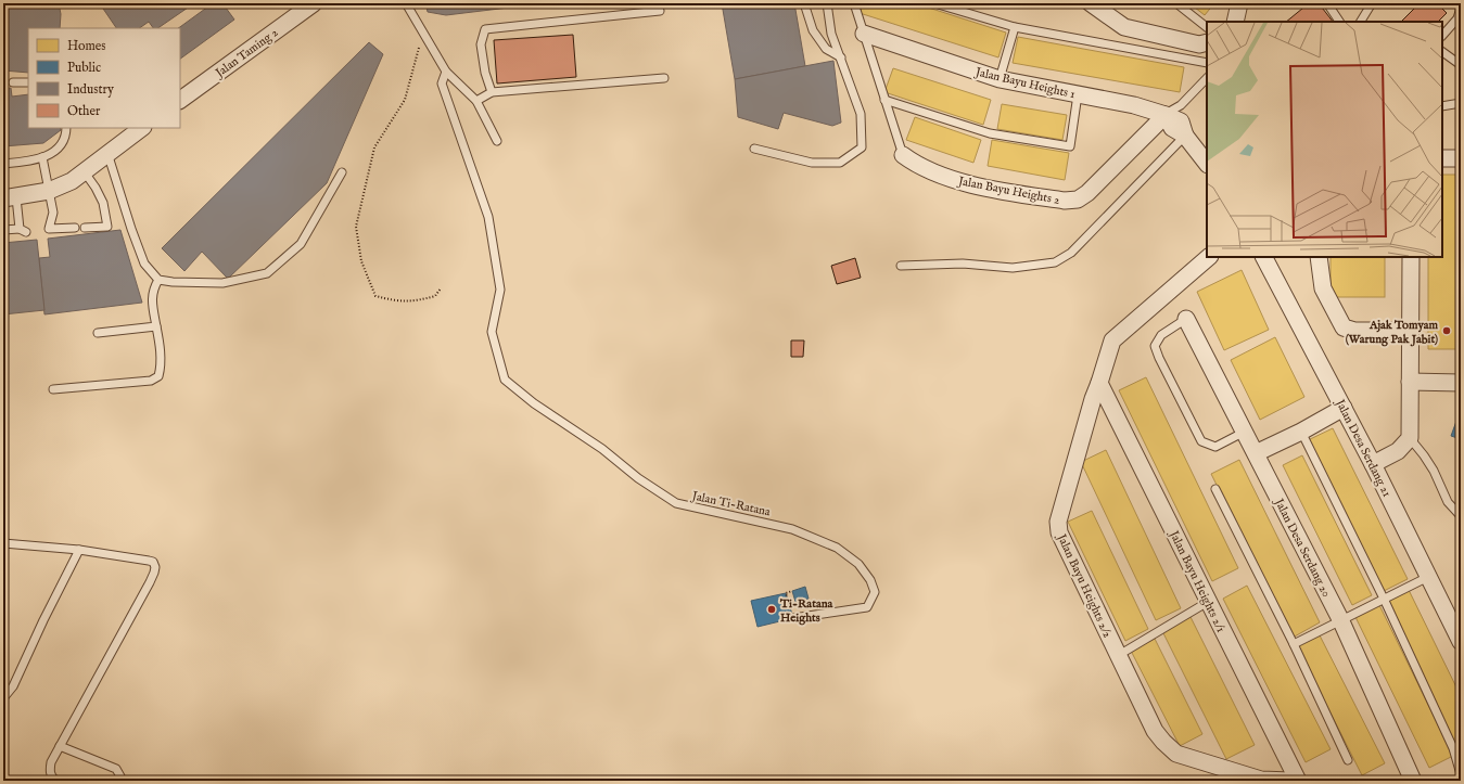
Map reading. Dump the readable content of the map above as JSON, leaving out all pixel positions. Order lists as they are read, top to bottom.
{
  "streets": {
    "street": [
      "Jalan Taming 2",
      "Jalan Bayu Heights 1",
      "Jalan Bayu Heights 2",
      "Jalan Desa Serdang 21",
      "Jalan Desa Serdang 20",
      "Jalan Bayu Heights 2/1",
      "Jalan Bayu Heights 2/2"
    ],
    "lane": ["Jalan Ti-Ratana"]
  },
  "crossings": [
    ["Jalan Bayu Heights 1", "Jalan Bayu Heights 2"],
    ["Jalan Bayu Heights 2/1", "Jalan Bayu Heights 2/2"]
  ],
  "places": ["Ajak Tomyam (Warung Pak Jabit)", "Ti-Ratana Heights"],
  "legend": [
    "Homes",
    "Public",
    "Industry",
    "Other"
  ]
}
